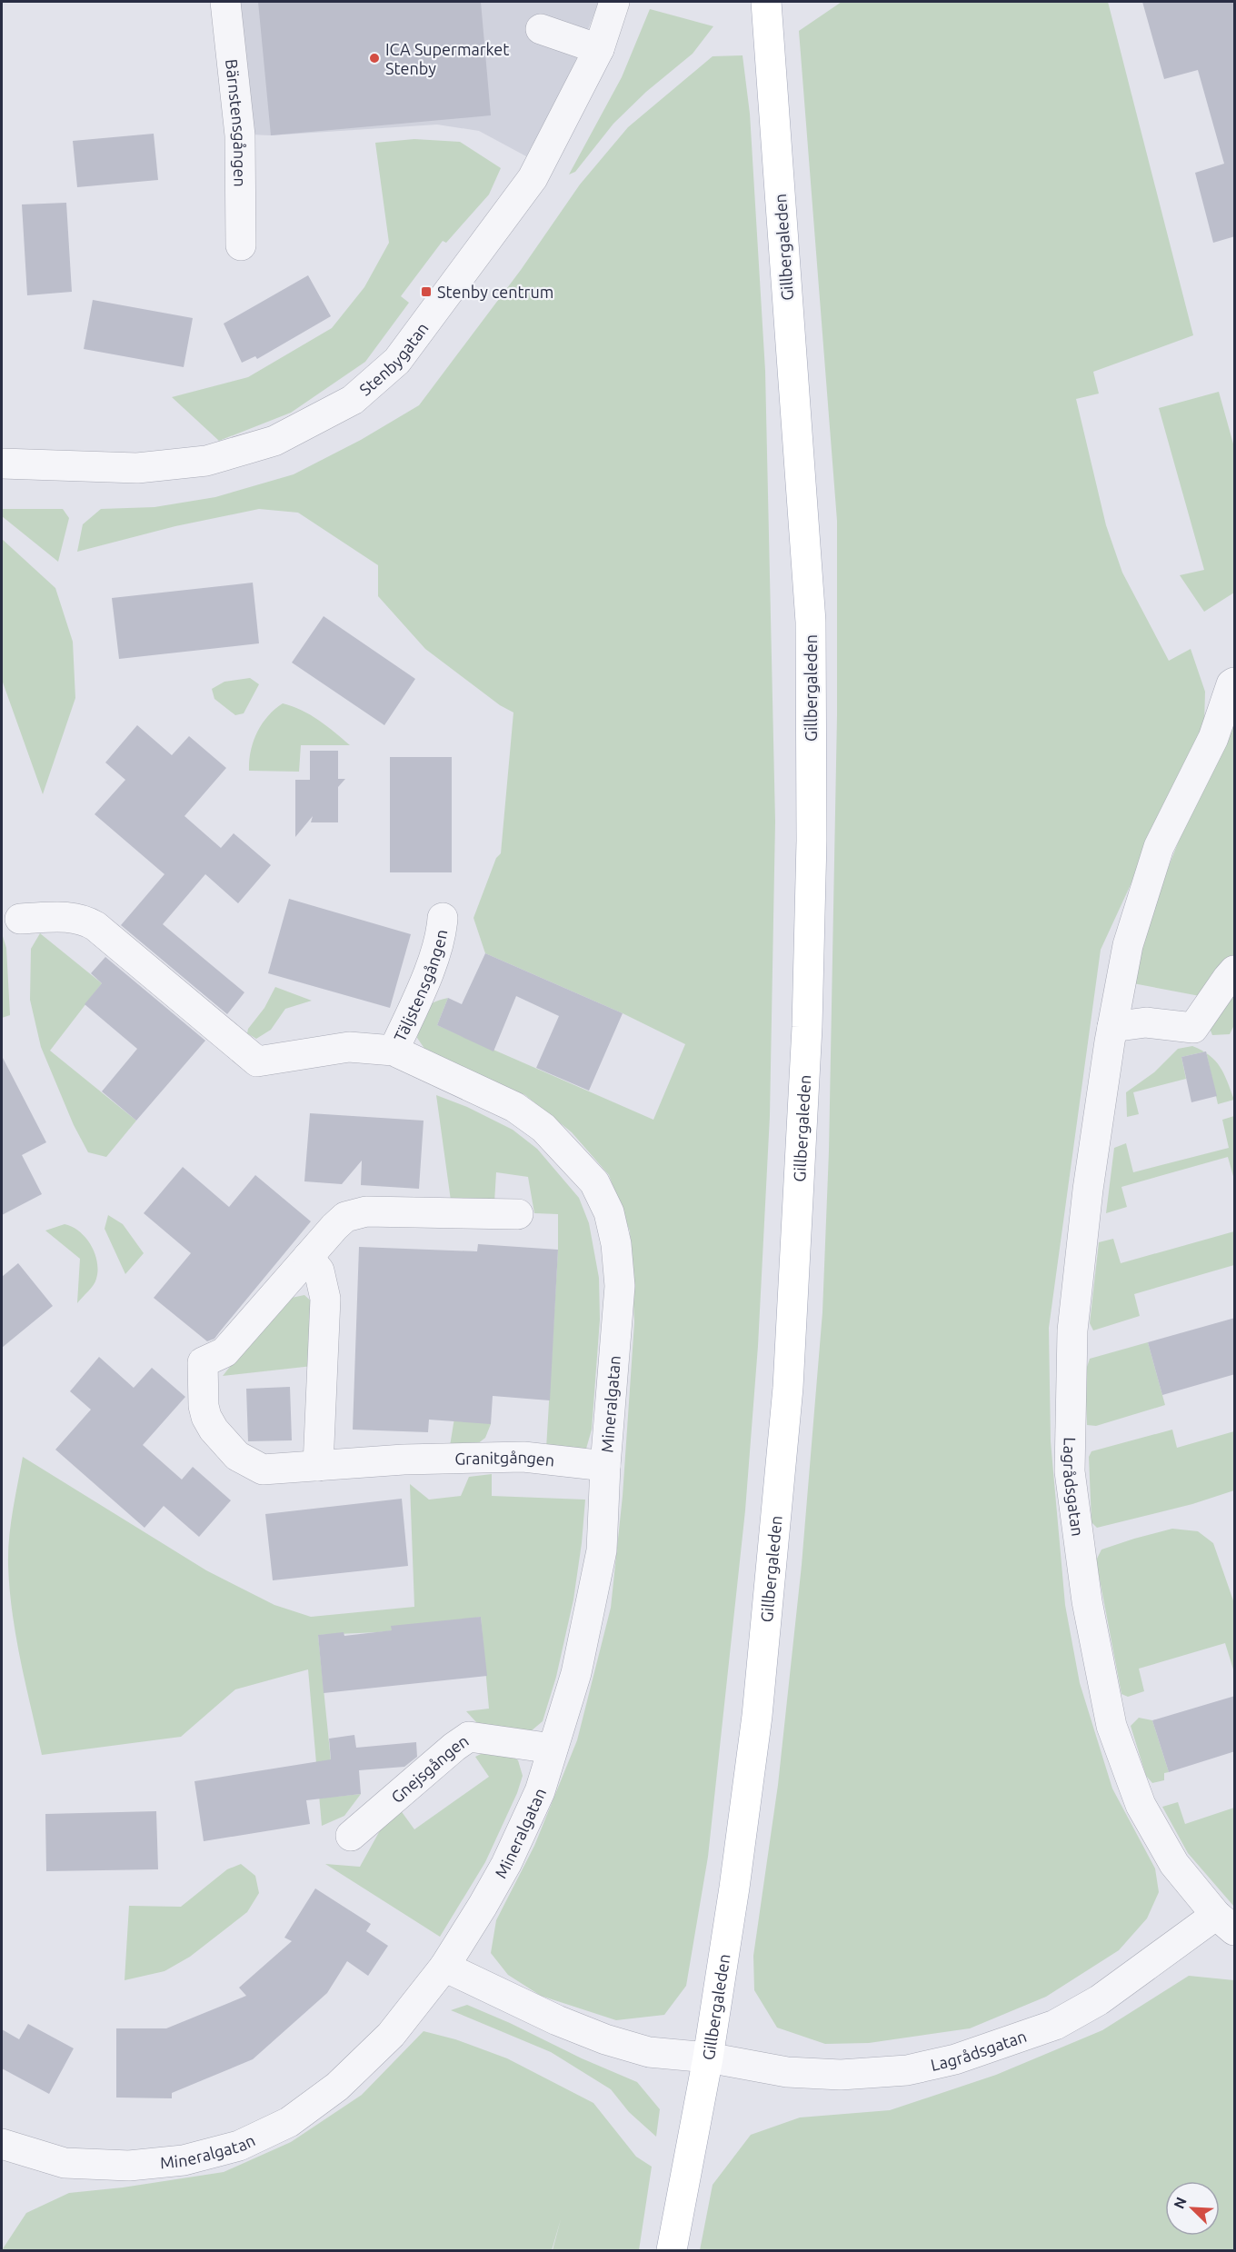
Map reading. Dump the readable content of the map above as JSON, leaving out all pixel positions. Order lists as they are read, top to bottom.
{
  "streets": {
    "main road": ["Gillbergaleden"],
    "street": [
      "Bärnstensgången",
      "Stenbygatan",
      "Täljstensgången",
      "Mineralgatan",
      "Granitgången",
      "Lagrådsgatan",
      "Gnejsgången"
    ]
  },
  "crossings": [
    ["Gillbergaleden", "Lagrådsgatan"],
    ["Täljstensgången", "Mineralgatan"],
    ["Mineralgatan", "Granitgången"],
    ["Mineralgatan", "Gnejsgången"]
  ],
  "places": {
    "other": ["ICA Supermarket Stenby"],
    "transit": ["Stenby centrum"]
  },
  "north": "top left"
}
